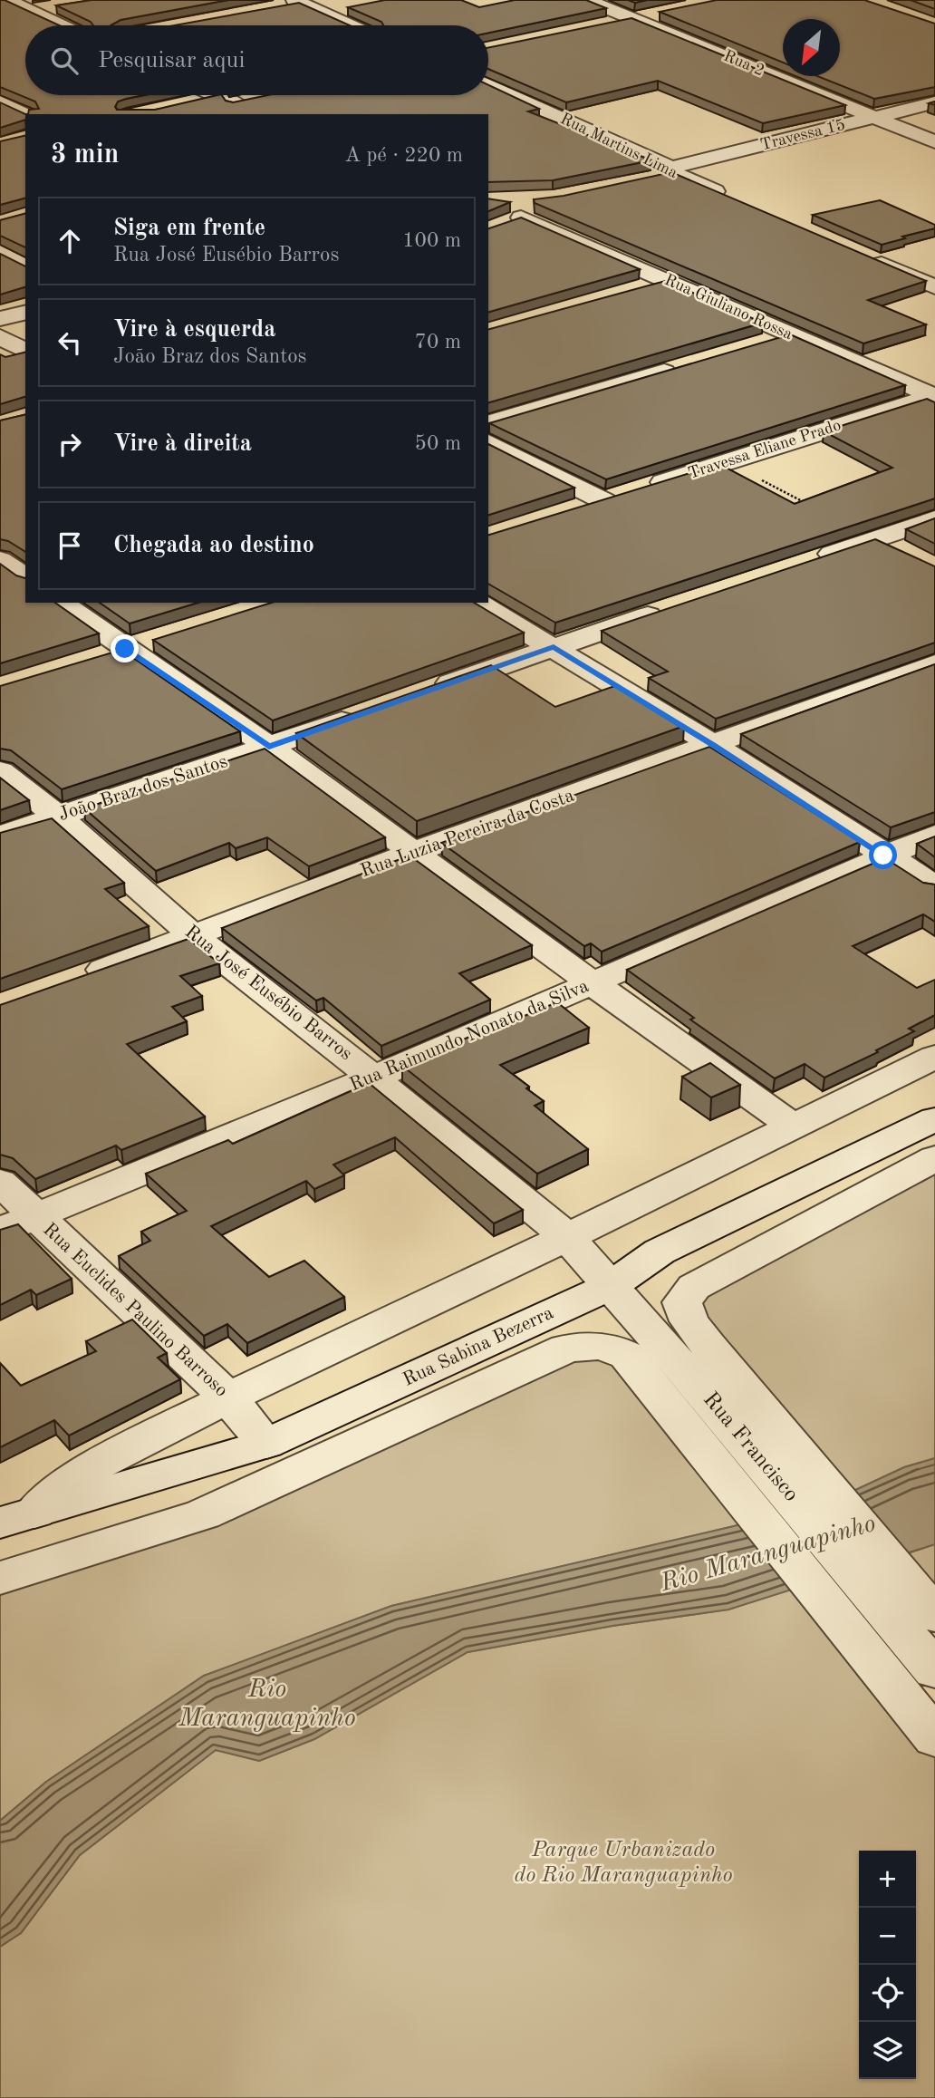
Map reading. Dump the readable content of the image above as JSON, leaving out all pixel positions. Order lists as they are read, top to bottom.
{
  "streets": {
    "street": [
      "Rua 2",
      "Travessa 15",
      "Rua Martins Lima",
      "Rua Giuliano Rossa",
      "Travessa Eliane Prado",
      "João Braz dos Santos",
      "Rua Luzia Pereira da Costa",
      "Rua José Eusébio Barros",
      "Rua Raimundo Nonato da Silva",
      "Rua Euclides Paulino Barroso",
      "Rua Sabina Bezerra",
      "Rua Francisco"
    ]
  },
  "crossings": [
    ["Rua 2", "Travessa 15"],
    ["Travessa 15", "Rua Martins Lima"],
    ["Rua Giuliano Rossa", "Travessa Eliane Prado"],
    ["João Braz dos Santos", "Rua José Eusébio Barros"],
    ["Rua Luzia Pereira da Costa", "Rua José Eusébio Barros"],
    ["Rua José Eusébio Barros", "Rua Raimundo Nonato da Silva"],
    ["Rua José Eusébio Barros", "Rua Francisco"],
    ["Rua Raimundo Nonato da Silva", "Rua Euclides Paulino Barroso"],
    ["Rua Euclides Paulino Barroso", "Rua Sabina Bezerra"],
    ["Rua Sabina Bezerra", "Rua Francisco"]
  ],
  "water": ["Rio Maranguapinho"],
  "parks": ["Parque Urbanizado do Rio Maranguapinho"],
  "north": "bottom left",
  "page": {
    "search": "Pesquisar aqui",
    "heading": ["3 min", "A pé · 220 m"],
    "list": [
      ["Siga em frente", "Rua José Eusébio Barros", "100 m"],
      ["Vire à esquerda", "João Braz dos Santos", "70 m"],
      ["Vire à direita", "50 m"],
      "Chegada ao destino"
    ],
    "map_buttons": ["+", "−"]
  }
}
